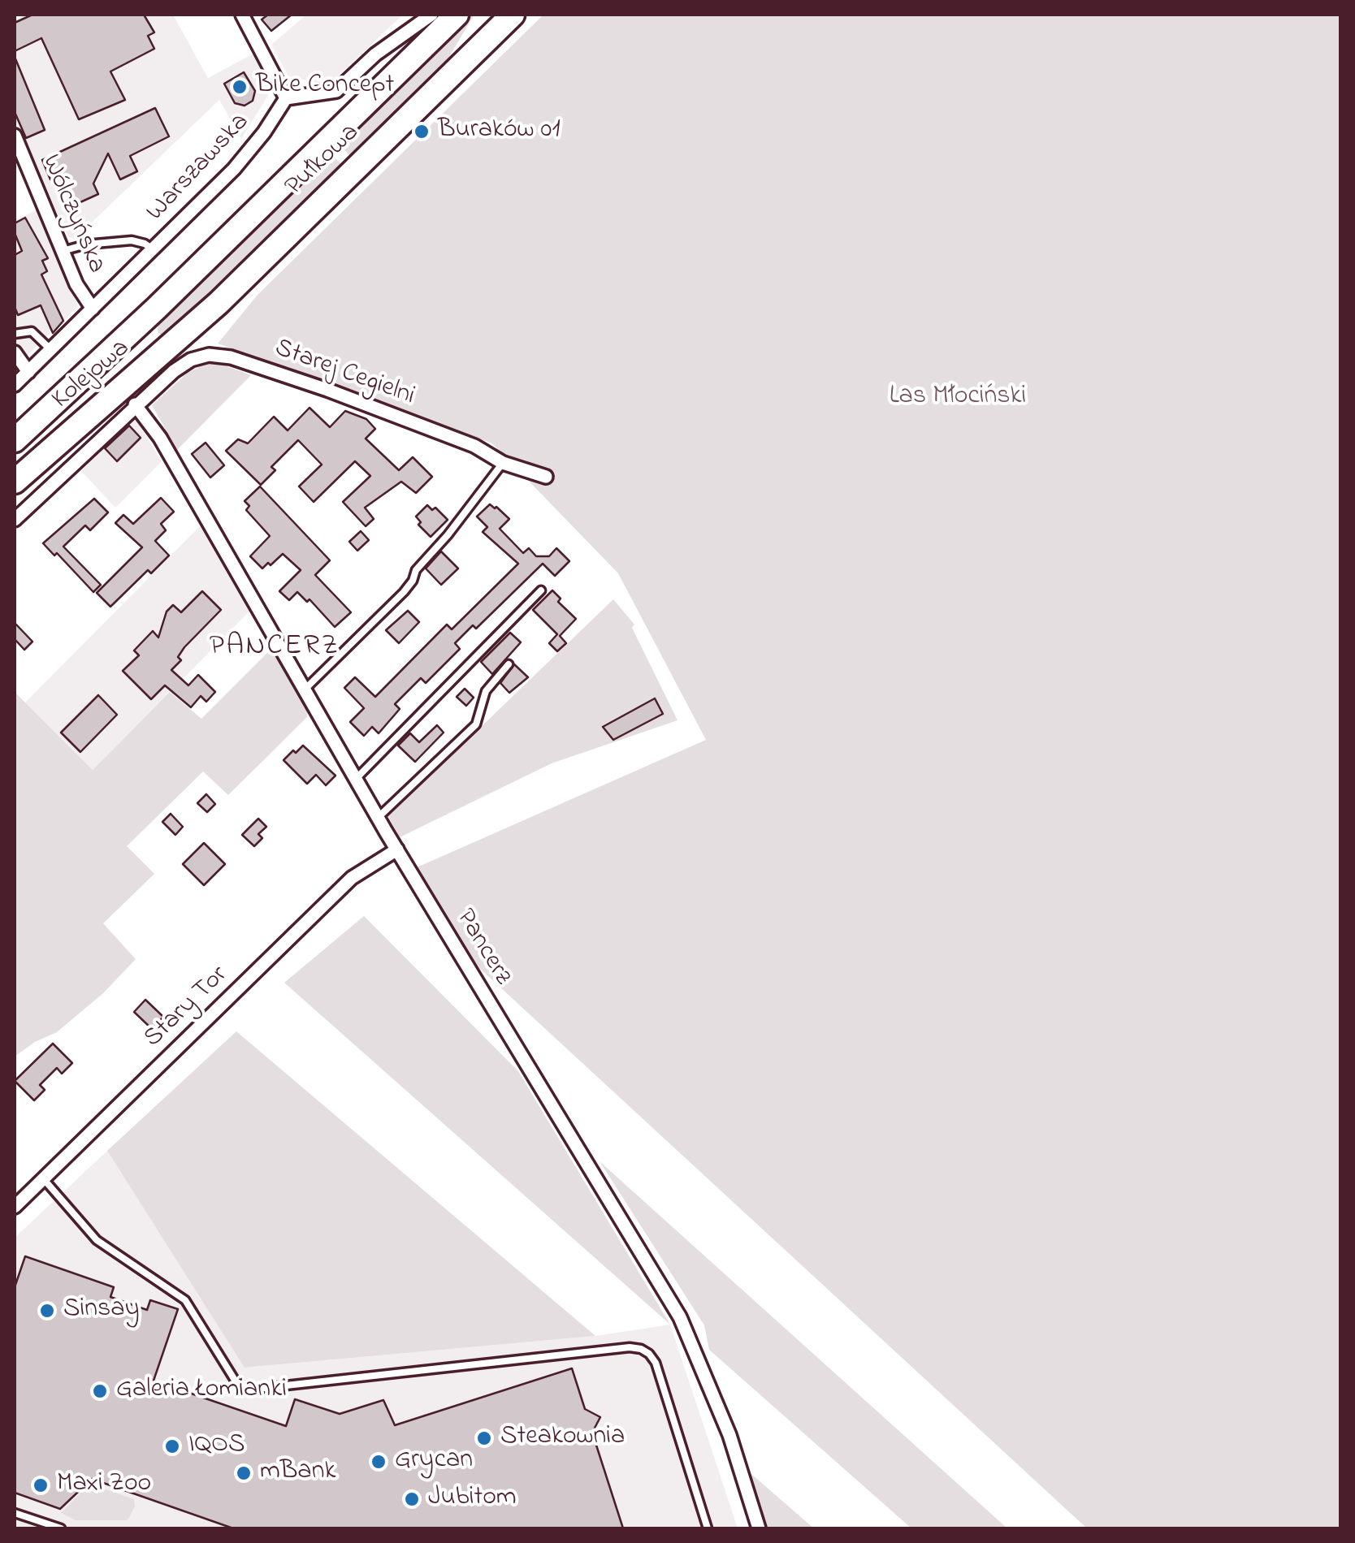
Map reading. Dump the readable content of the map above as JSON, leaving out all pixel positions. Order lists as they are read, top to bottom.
{
  "streets": {
    "highway": ["Pułkowa", "Kolejowa"],
    "street": [
      "Warszawska",
      "Wólczyńska",
      "Starej Cegielni",
      "Pancerz",
      "Stary Tor"
    ]
  },
  "crossings": [
    ["Pułkowa", "Kolejowa"],
    ["Warszawska", "Wólczyńska"],
    ["Starej Cegielni", "Pancerz"],
    ["Pancerz", "Stary Tor"]
  ],
  "districts": ["PANCERZ"],
  "parks": ["Las Młociński"],
  "places": [
    "Bike Concept",
    "Buraków 01",
    "Sinsay",
    "Galeria Łomianki",
    "Steakownia",
    "IQOS",
    "Grycan",
    "mBank",
    "Maxi Zoo",
    "Jubitom"
  ]
}
